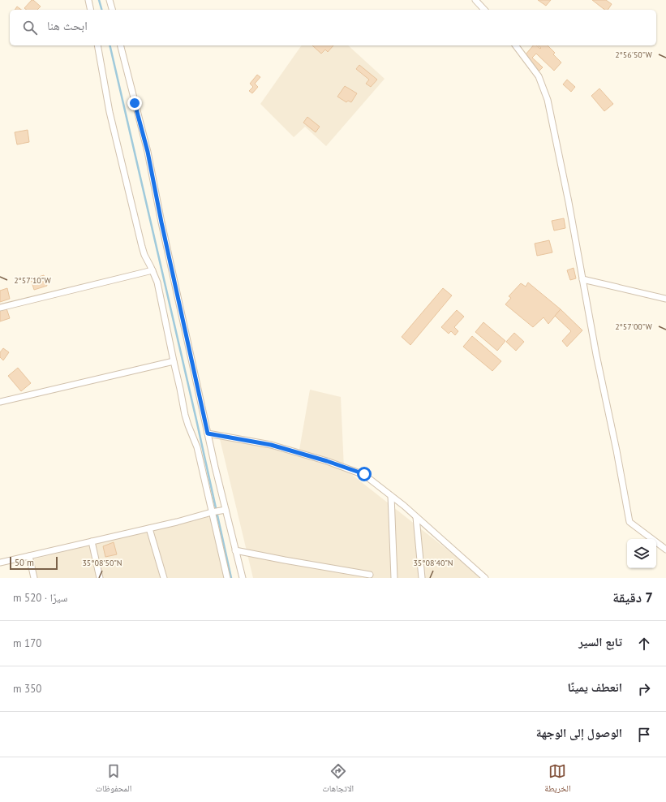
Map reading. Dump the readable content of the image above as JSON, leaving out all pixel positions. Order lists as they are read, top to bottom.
{
  "scale_bar": "50 m",
  "page": {
    "search": "ابحث هنا",
    "scale": "50 m",
    "heading": ["7 دقيقة", "سيرًا · 520 m"],
    "list": [
      ["تابع السير", "170 m"],
      ["انعطف يمينًا", "350 m"],
      "الوصول إلى الوجهة"
    ],
    "nav": ["الخريطة", "الاتجاهات", "المحفوظات"]
  },
  "coordinates": [
    "2°56'50\"W",
    "2°57'10\"W",
    "2°57'00\"W",
    "35°08'50\"N",
    "35°08'40\"N"
  ]
}
